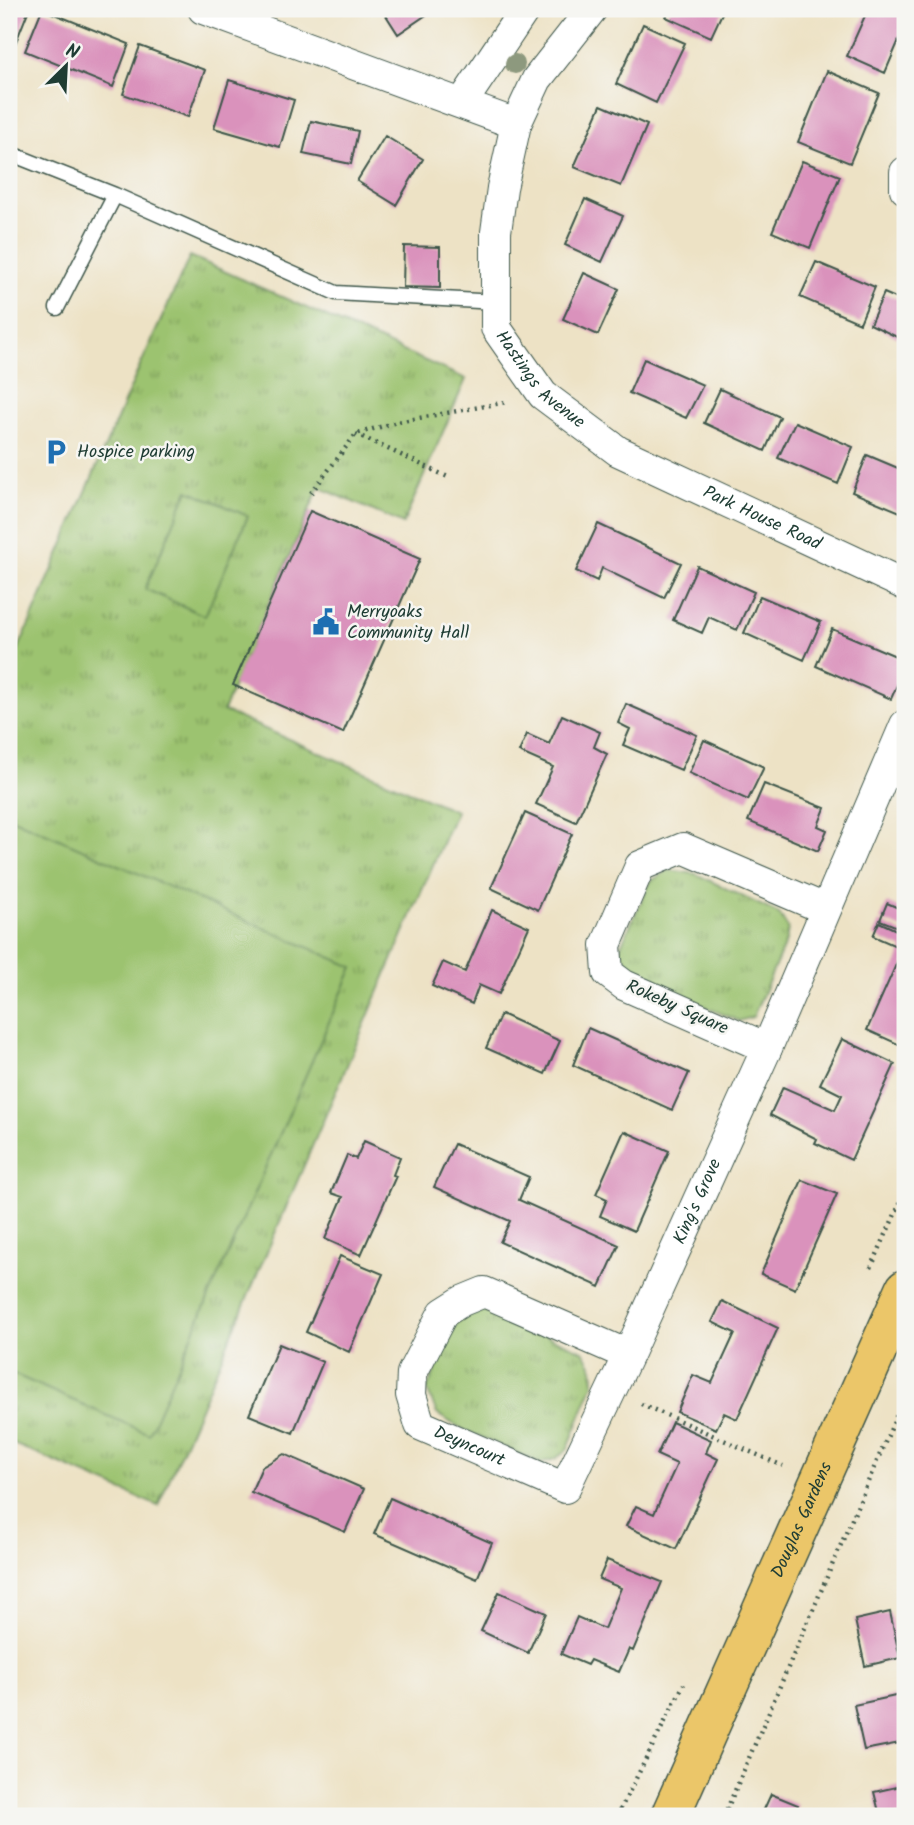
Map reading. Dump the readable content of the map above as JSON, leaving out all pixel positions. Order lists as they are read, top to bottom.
{
  "streets": {
    "highway": ["Douglas Gardens"],
    "street": [
      "Hastings Avenue",
      "Park House Road",
      "Rokeby Square",
      "King's Grove",
      "Deyncourt"
    ]
  },
  "crossings": [
    ["Hastings Avenue", "Park House Road"],
    ["Rokeby Square", "King's Grove"],
    ["King's Grove", "Deyncourt"]
  ],
  "places": {
    "parking": ["Hospice parking"],
    "public building": ["Merryoaks Community Hall"]
  },
  "north": "top right"
}
